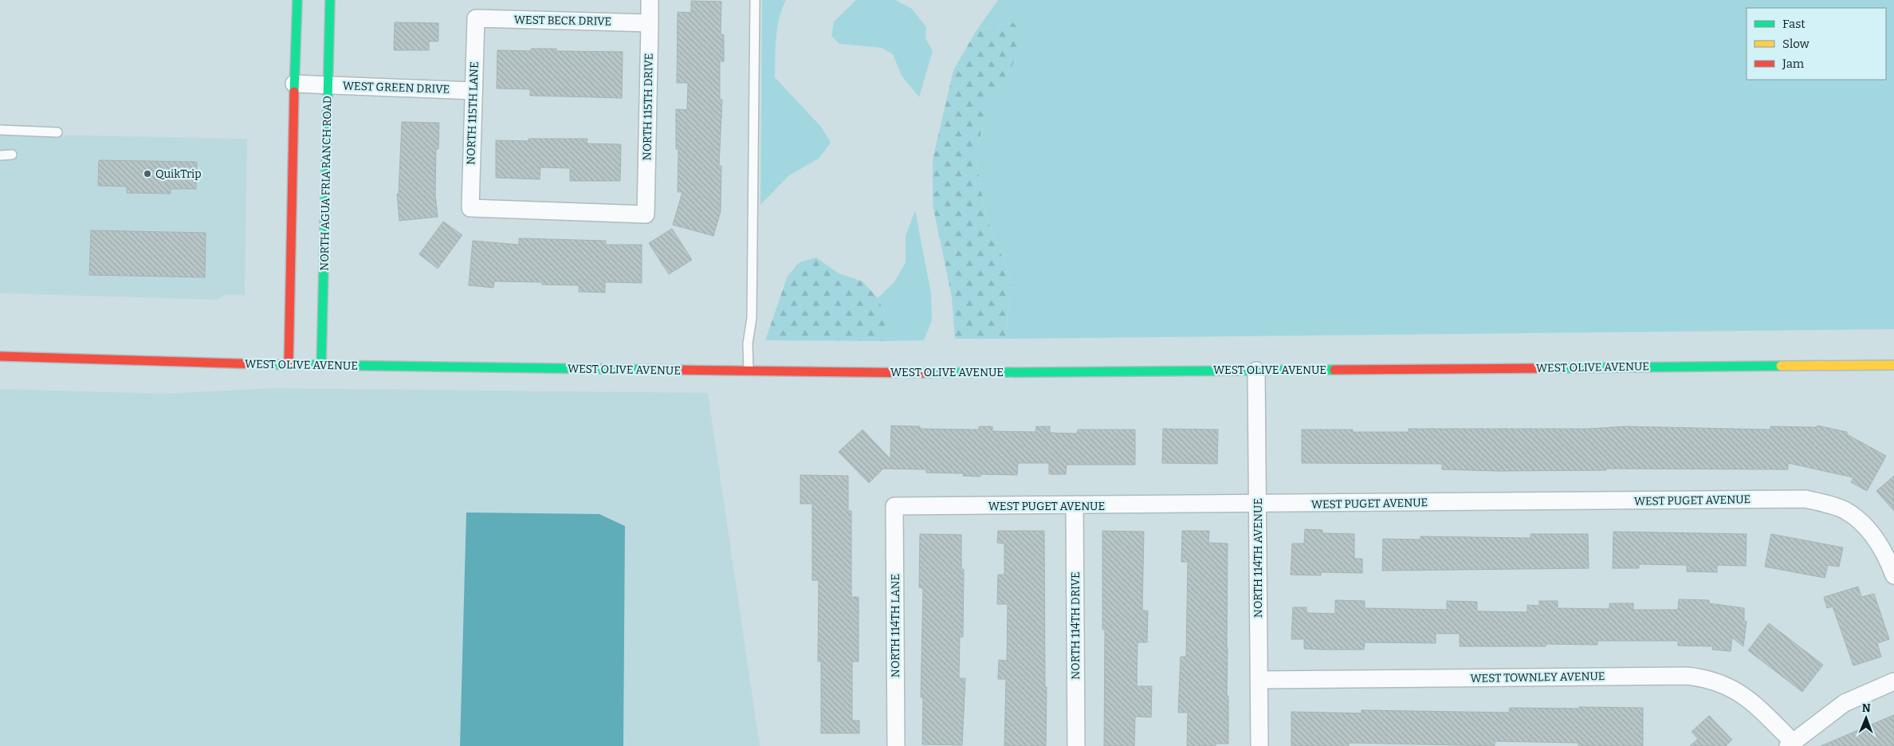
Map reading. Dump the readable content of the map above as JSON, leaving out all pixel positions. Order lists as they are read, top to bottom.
{
  "streets": {
    "main road": ["NORTH AGUA FRIA RANCH ROAD", "WEST OLIVE AVENUE"],
    "street": [
      "WEST BECK DRIVE",
      "WEST GREEN DRIVE",
      "NORTH 115TH DRIVE",
      "NORTH 115TH LANE",
      "WEST PUGET AVENUE",
      "NORTH 114TH AVENUE",
      "NORTH 114TH LANE",
      "NORTH 114TH DRIVE",
      "WEST TOWNLEY AVENUE"
    ]
  },
  "crossings": [
    ["WEST BECK DRIVE", "NORTH 115TH DRIVE"],
    ["WEST BECK DRIVE", "NORTH 115TH LANE"],
    ["WEST GREEN DRIVE", "NORTH 115TH LANE"],
    ["WEST GREEN DRIVE", "NORTH AGUA FRIA RANCH ROAD"],
    ["NORTH 115TH DRIVE", "NORTH 115TH LANE"],
    ["NORTH AGUA FRIA RANCH ROAD", "WEST OLIVE AVENUE"],
    ["WEST OLIVE AVENUE", "NORTH 114TH AVENUE"],
    ["WEST PUGET AVENUE", "NORTH 114TH AVENUE"],
    ["WEST PUGET AVENUE", "NORTH 114TH LANE"],
    ["WEST PUGET AVENUE", "NORTH 114TH DRIVE"],
    ["NORTH 114TH AVENUE", "WEST TOWNLEY AVENUE"]
  ],
  "places": ["QuikTrip"],
  "legend": ["Fast", "Slow", "Jam"],
  "north": "top"
}
